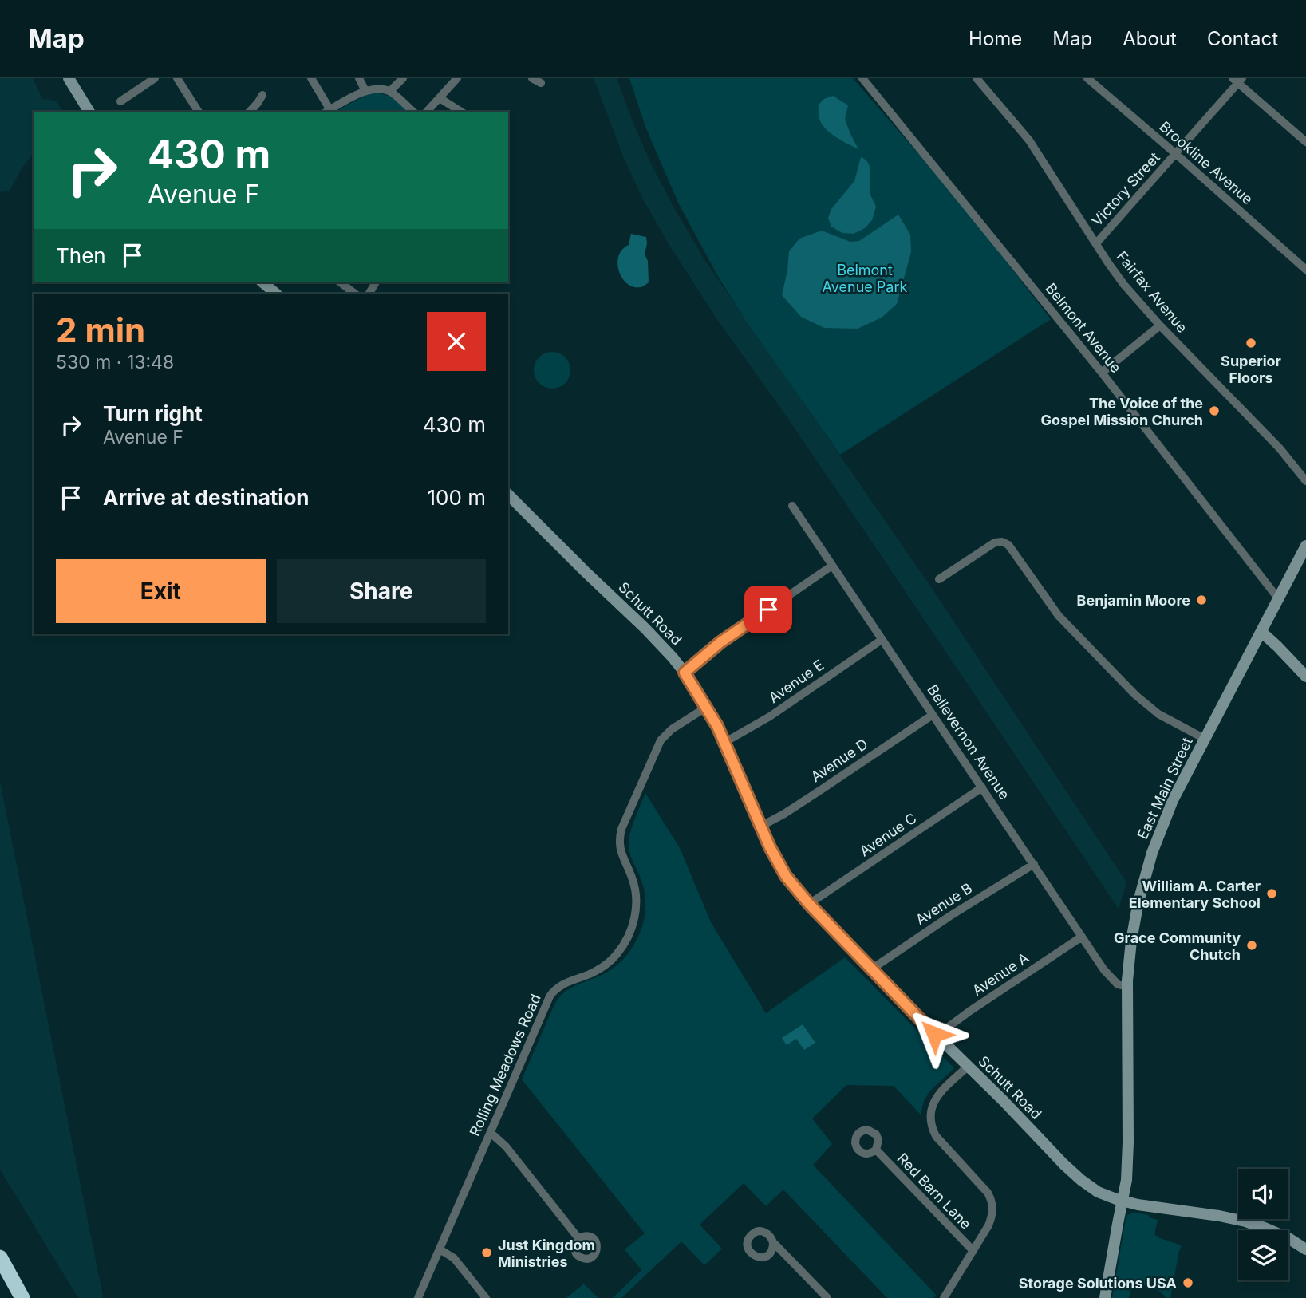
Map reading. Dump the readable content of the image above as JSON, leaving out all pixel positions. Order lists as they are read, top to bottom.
{
  "streets": {
    "street": [
      "Brookline Avenue",
      "Victory Street",
      "Fairfax Avenue",
      "Belmont Avenue",
      "Schutt Road",
      "Avenue E",
      "Bellevernon Avenue",
      "Avenue D",
      "East Main Street",
      "Avenue C",
      "Avenue B",
      "Avenue A",
      "Rolling Meadows Road",
      "Red Barn Lane"
    ]
  },
  "crossings": [
    ["Brookline Avenue", "Victory Street"],
    ["Victory Street", "Fairfax Avenue"],
    ["Belmont Avenue", "East Main Street"],
    ["Schutt Road", "Avenue E"],
    ["Schutt Road", "Avenue D"],
    ["Schutt Road", "East Main Street"],
    ["Schutt Road", "Avenue C"],
    ["Schutt Road", "Avenue B"],
    ["Schutt Road", "Avenue A"],
    ["Schutt Road", "Rolling Meadows Road"],
    ["Avenue E", "Bellevernon Avenue"],
    ["Bellevernon Avenue", "Avenue D"],
    ["Bellevernon Avenue", "East Main Street"],
    ["Bellevernon Avenue", "Avenue C"],
    ["Bellevernon Avenue", "Avenue B"],
    ["Bellevernon Avenue", "Avenue A"]
  ],
  "parks": ["Belmont Avenue Park"],
  "places": [
    "Superior Floors",
    "The Voice of the Gospel Mission Church",
    "Benjamin Moore",
    "William A. Carter Elementary School",
    "Grace Community Chutch",
    "Just Kingdom Ministries",
    "Storage Solutions USA"
  ],
  "page": {
    "header": "Map",
    "nav": [
      "Home",
      "Map",
      "About",
      "Contact"
    ],
    "turn": ["430 m", "Avenue F"],
    "then": "Then",
    "heading": ["2 min", "530 m · 13:48"],
    "list": [
      {
        "name": "Turn right",
        "note": "Avenue F",
        "value": "430 m"
      },
      {
        "name": "Arrive at destination",
        "value": "100 m"
      }
    ],
    "buttons": ["Exit", "Share"]
  }
}
